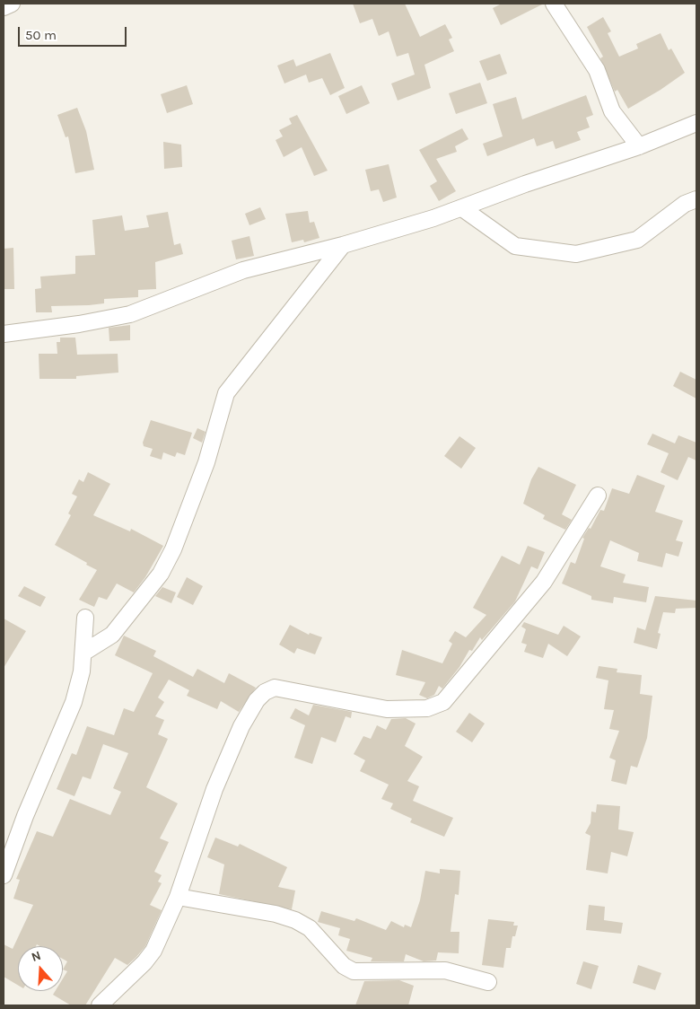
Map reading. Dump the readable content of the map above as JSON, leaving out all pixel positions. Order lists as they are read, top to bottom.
{
  "scale_bar": "50 m",
  "north": "top"
}
